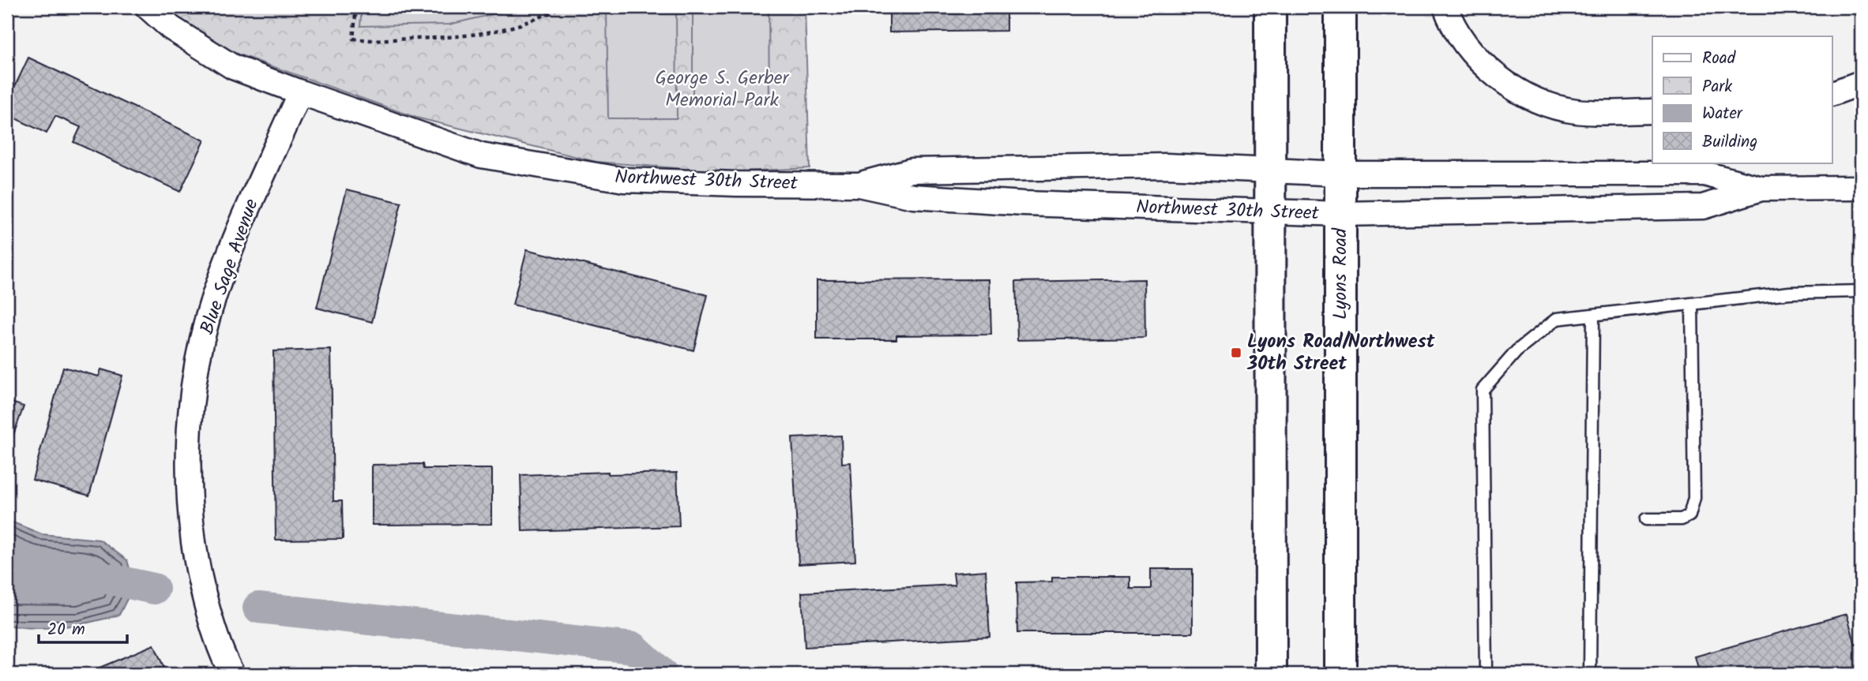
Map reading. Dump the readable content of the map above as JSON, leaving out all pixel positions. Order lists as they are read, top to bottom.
{
  "streets": {
    "main road": ["Lyons Road"],
    "street": ["Northwest 30th Street", "Blue Sage Avenue"]
  },
  "crossings": [
    ["Northwest 30th Street", "Blue Sage Avenue"],
    ["Northwest 30th Street", "Lyons Road"]
  ],
  "parks": ["George S. Gerber Memorial Park"],
  "places": {
    "transit": ["Lyons Road/Northwest 30th Street"]
  },
  "legend": [
    "Road",
    "Park",
    "Water",
    "Building"
  ],
  "scale_bar": "20 m"
}
